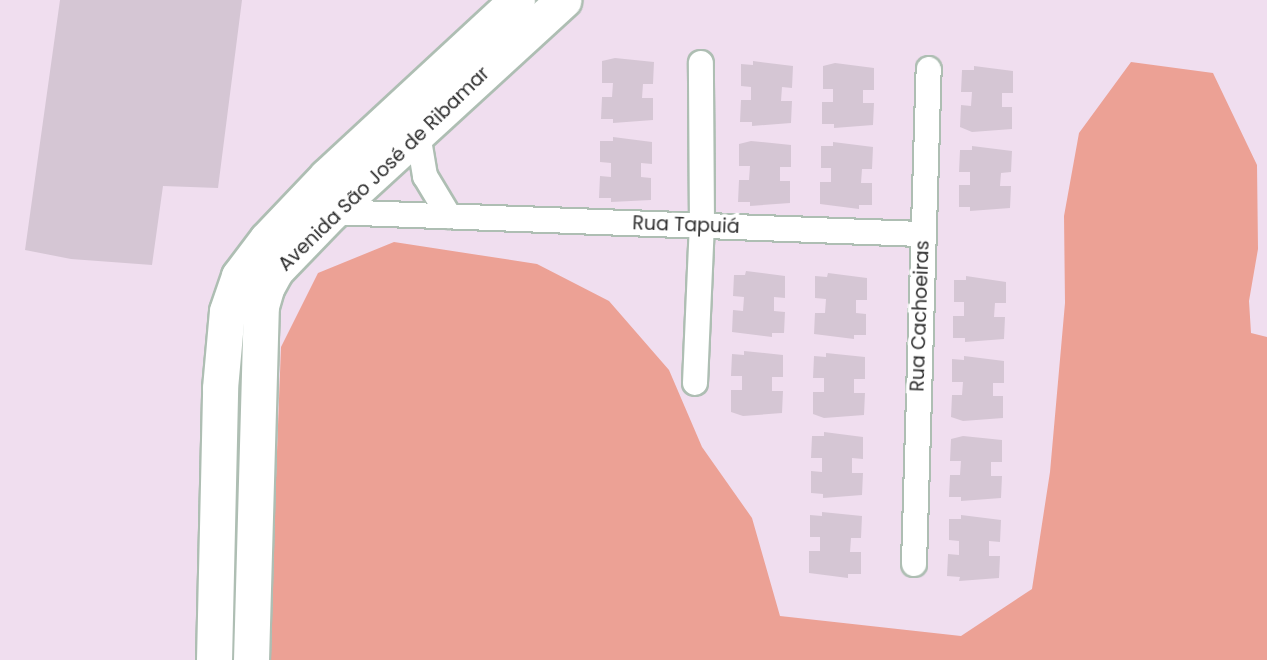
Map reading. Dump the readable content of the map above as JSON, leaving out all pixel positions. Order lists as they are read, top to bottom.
{
  "streets": {
    "street": ["Avenida São José de Ribamar", "Rua Tapuiá", "Rua Cachoeiras"]
  },
  "crossings": [
    ["Avenida São José de Ribamar", "Rua Tapuiá"],
    ["Rua Tapuiá", "Rua Cachoeiras"]
  ]
}
